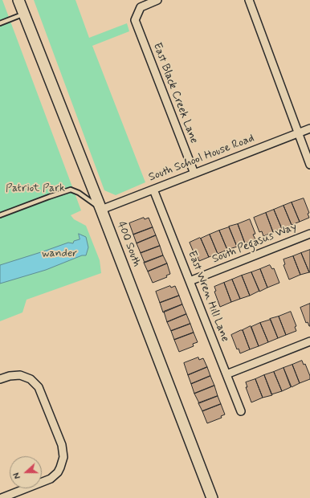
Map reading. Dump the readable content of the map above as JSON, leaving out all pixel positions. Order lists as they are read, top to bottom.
{
  "streets": {
    "street": [
      "East Black Creek Lane",
      "South School House Road",
      "South Pegasus Way",
      "400 South",
      "East Wren Hill Lane"
    ]
  },
  "crossings": [
    ["East Black Creek Lane", "South School House Road"],
    ["South School House Road", "400 South"],
    ["South School House Road", "East Wren Hill Lane"],
    ["South Pegasus Way", "East Wren Hill Lane"]
  ],
  "parks": ["Patriot Park", "wander"],
  "north": "left"
}
